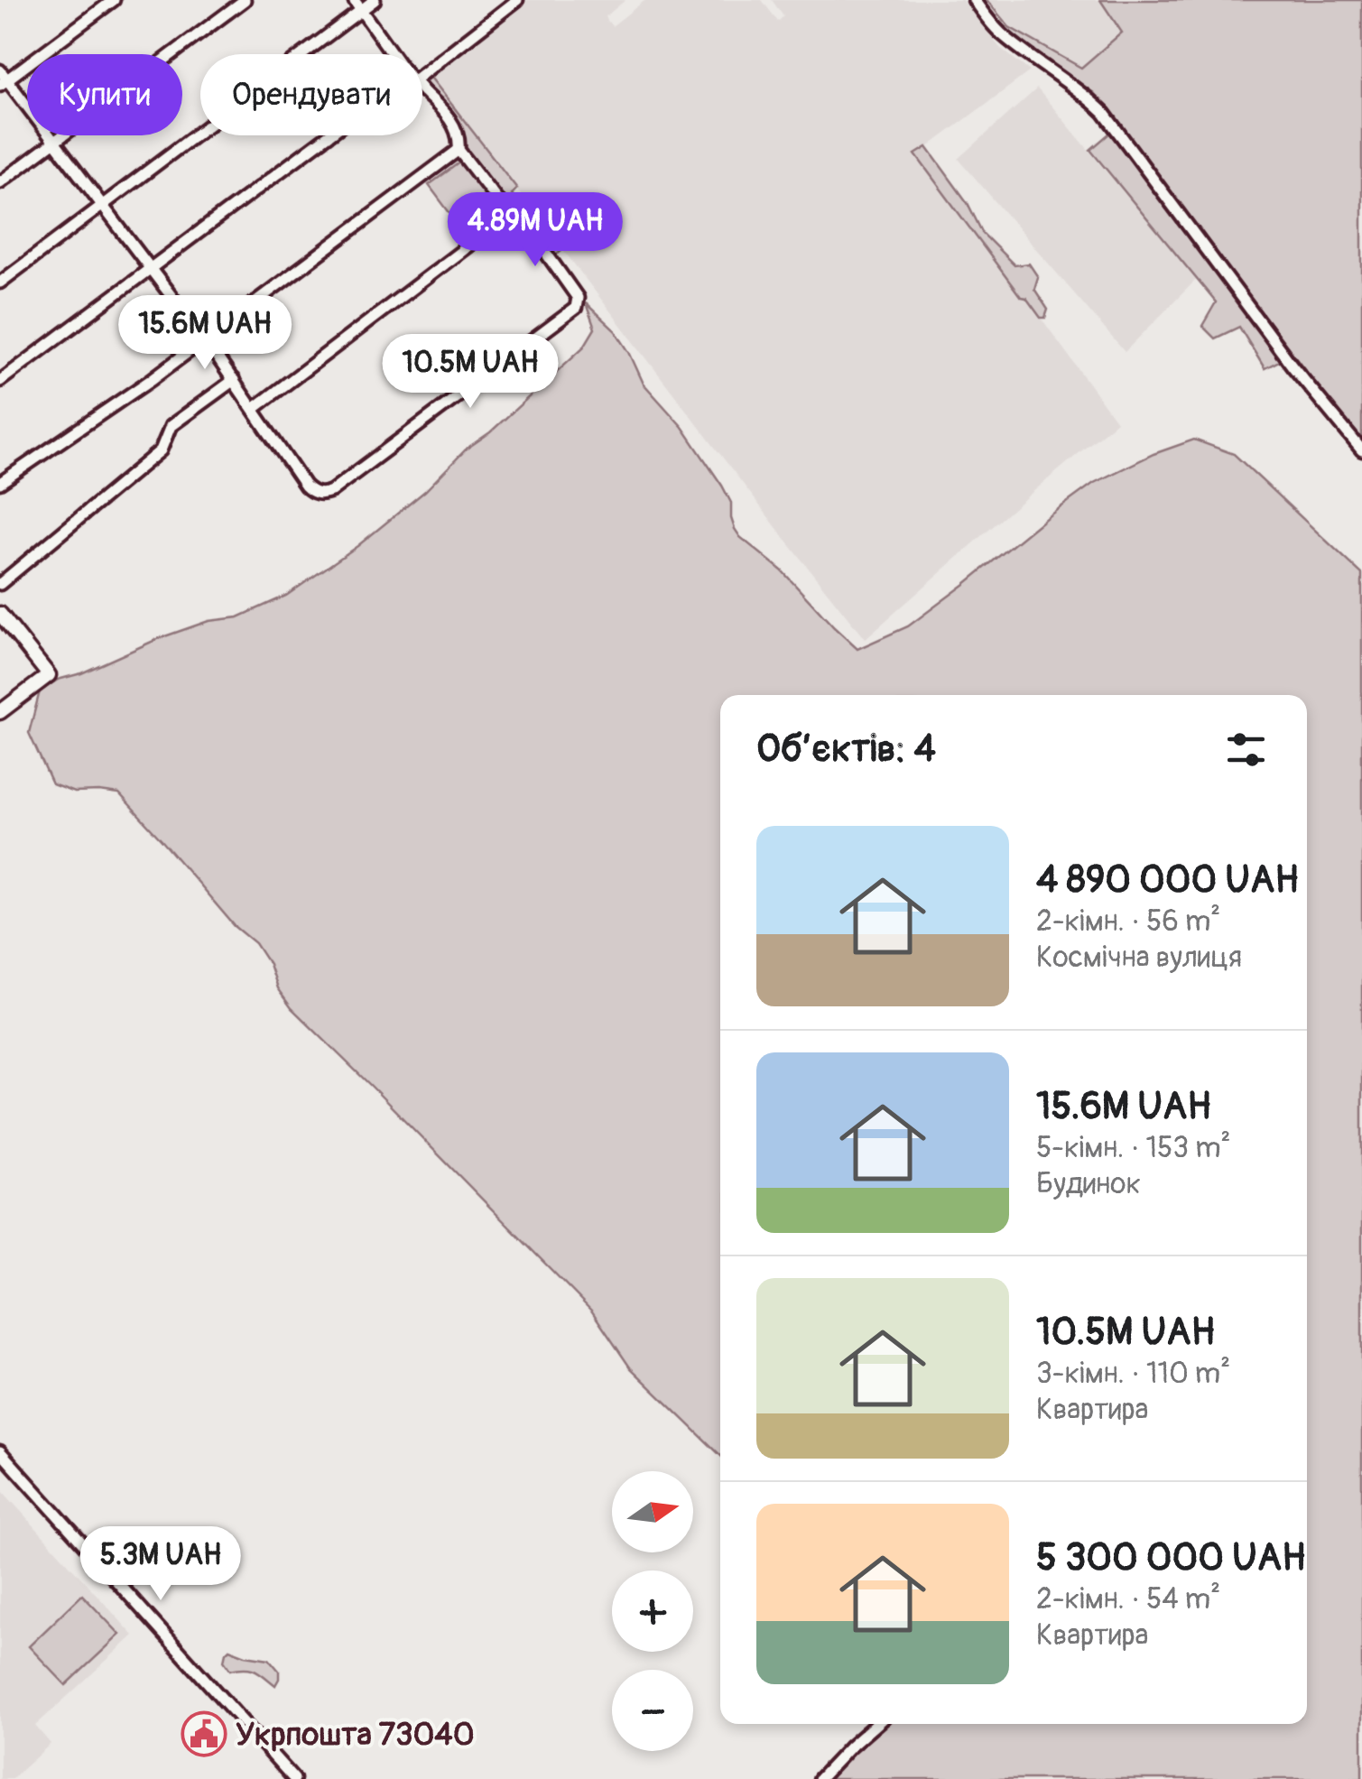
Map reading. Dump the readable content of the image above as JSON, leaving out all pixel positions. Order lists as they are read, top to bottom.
{
  "places": {
    "public building": ["Укрпошта 73040"]
  },
  "north": "right",
  "page": {
    "chip": ["Купити", "Орендувати"],
    "price": [
      "4.89M UAH",
      "15.6M UAH",
      "10.5M UAH",
      "5.3M UAH"
    ],
    "heading": "Об’єктів: 4",
    "list": [
      {
        "name": "4 890 000 UAH",
        "note": "2-кімн. · 56 m² · Космічна вулиця"
      },
      {
        "name": "15.6M UAH",
        "note": "5-кімн. · 153 m² · Будинок"
      },
      {
        "name": "10.5M UAH",
        "note": "3-кімн. · 110 m² · Квартира"
      },
      {
        "name": "5 300 000 UAH",
        "note": "2-кімн. · 54 m² · Квартира"
      }
    ],
    "map_buttons": ["+", "−"]
  }
}
